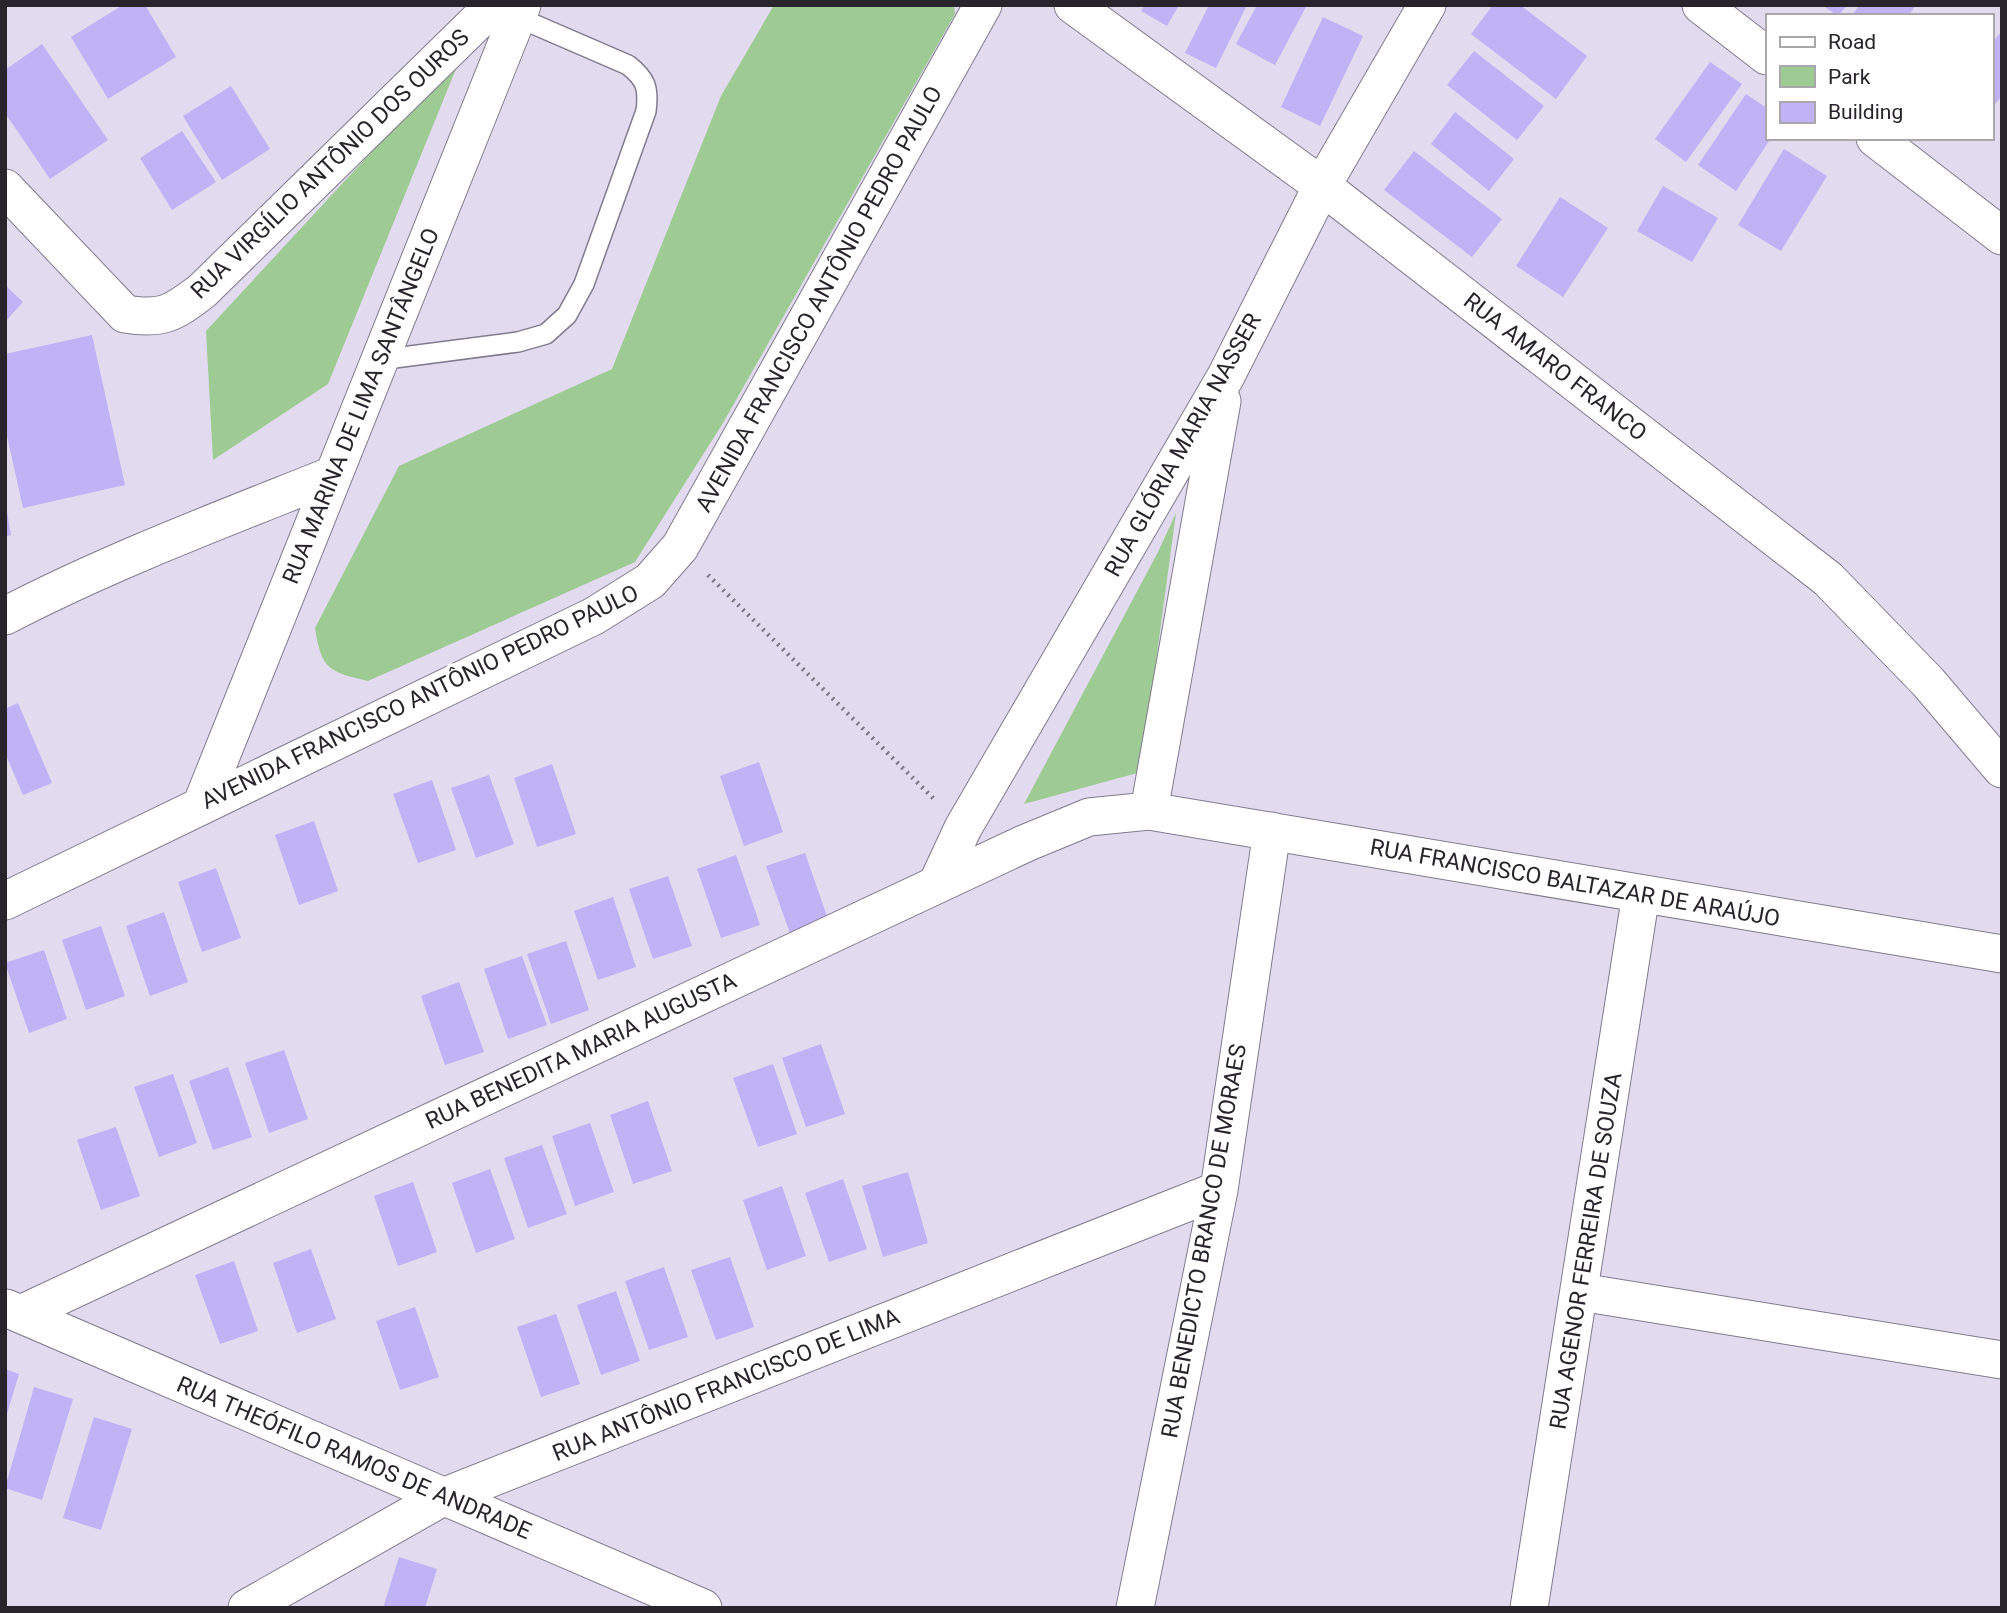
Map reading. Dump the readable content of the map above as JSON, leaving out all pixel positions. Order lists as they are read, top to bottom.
{
  "streets": {
    "street": [
      "RUA VIRGÍLIO ANTÔNIO DOS OUROS",
      "AVENIDA FRANCISCO ANTÔNIO PEDRO PAULO",
      "RUA AMARO FRANCO",
      "RUA MARINA DE LIMA SANTÂNGELO",
      "RUA GLÓRIA MARIA NASSER",
      "RUA FRANCISCO BALTAZAR DE ARAÚJO",
      "RUA BENEDITA MARIA AUGUSTA",
      "RUA BENEDICTO BRANCO DE MORAES",
      "RUA AGENOR FERREIRA DE SOUZA",
      "RUA ANTÔNIO FRANCISCO DE LIMA",
      "RUA THEÓFILO RAMOS DE ANDRADE"
    ]
  },
  "crossings": [
    ["RUA VIRGÍLIO ANTÔNIO DOS OUROS", "RUA MARINA DE LIMA SANTÂNGELO"],
    ["AVENIDA FRANCISCO ANTÔNIO PEDRO PAULO", "RUA MARINA DE LIMA SANTÂNGELO"],
    ["RUA AMARO FRANCO", "RUA GLÓRIA MARIA NASSER"],
    ["RUA GLÓRIA MARIA NASSER", "RUA BENEDITA MARIA AUGUSTA"],
    ["RUA FRANCISCO BALTAZAR DE ARAÚJO", "RUA BENEDITA MARIA AUGUSTA"],
    ["RUA FRANCISCO BALTAZAR DE ARAÚJO", "RUA BENEDICTO BRANCO DE MORAES"],
    ["RUA FRANCISCO BALTAZAR DE ARAÚJO", "RUA AGENOR FERREIRA DE SOUZA"],
    ["RUA BENEDITA MARIA AUGUSTA", "RUA THEÓFILO RAMOS DE ANDRADE"],
    ["RUA BENEDICTO BRANCO DE MORAES", "RUA ANTÔNIO FRANCISCO DE LIMA"],
    ["RUA ANTÔNIO FRANCISCO DE LIMA", "RUA THEÓFILO RAMOS DE ANDRADE"]
  ],
  "legend": ["Road", "Park", "Building"]
}
